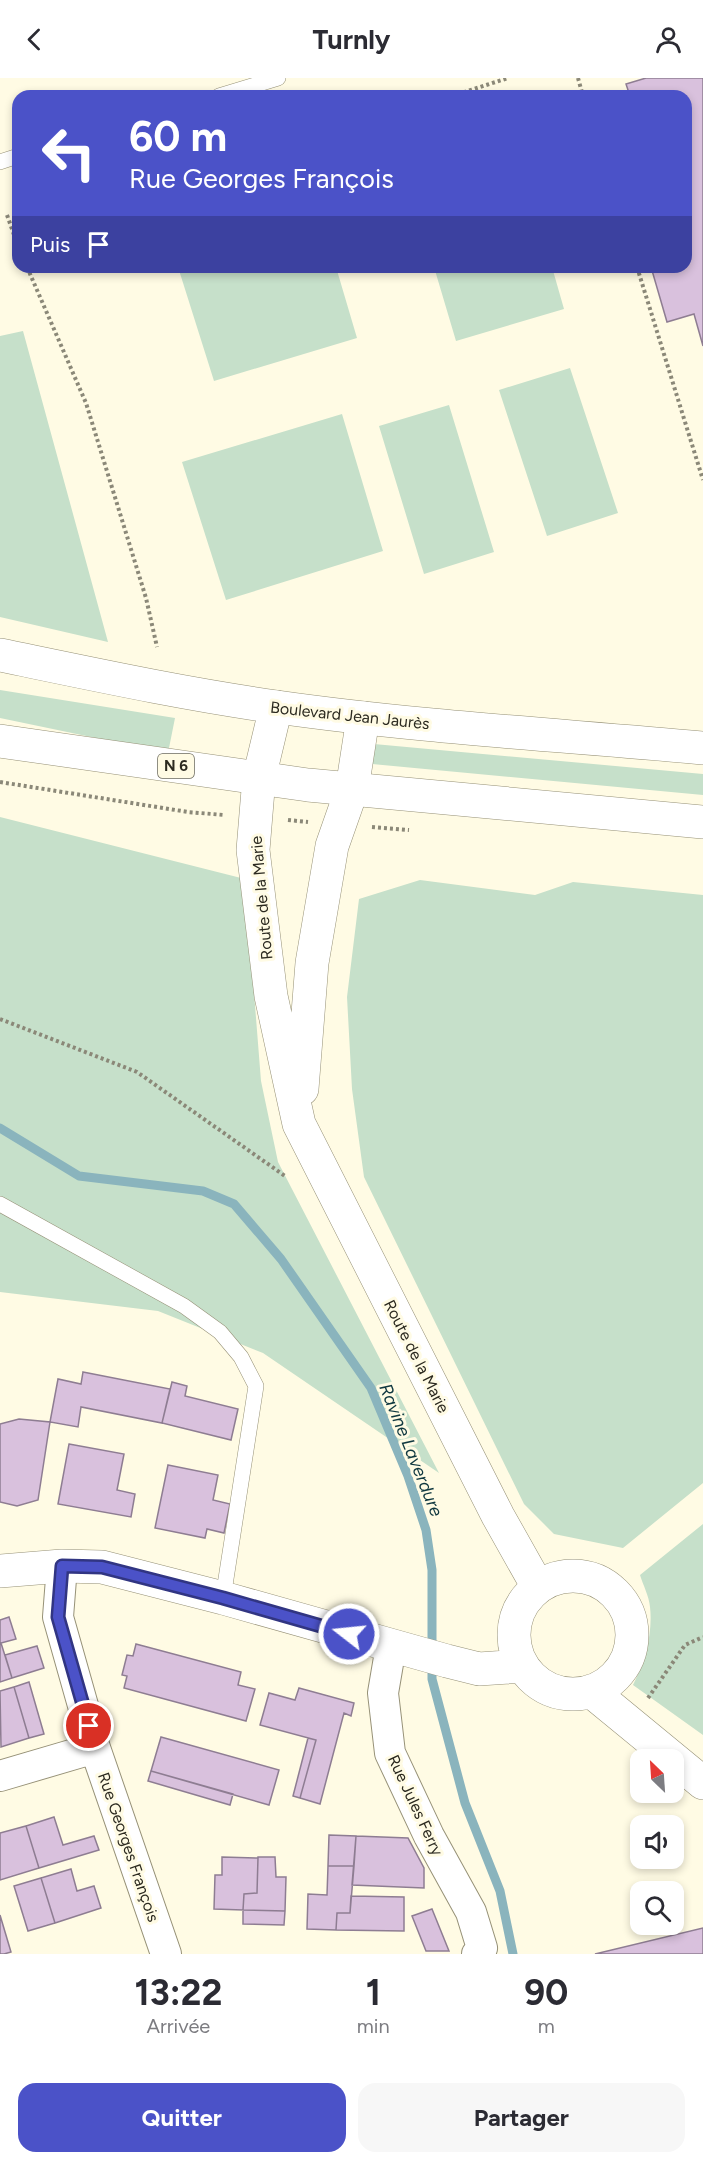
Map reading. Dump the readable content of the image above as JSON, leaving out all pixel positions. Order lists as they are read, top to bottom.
{
  "streets": {
    "street": [
      "Boulevard Jean Jaurès",
      "N 6",
      "Route de la Marie",
      "Rue Jules Ferry",
      "Rue Georges François"
    ]
  },
  "crossings": [
    ["Boulevard Jean Jaurès", "Route de la Marie"],
    ["N 6", "Route de la Marie"]
  ],
  "water": ["Ravine Laverdure"],
  "north": "top left",
  "page": {
    "header": "Turnly",
    "turn": ["60 m", "Rue Georges François"],
    "then": "Puis",
    "eta": [
      "13:22",
      "Arrivée",
      "1",
      "min",
      "90",
      "m"
    ],
    "buttons": ["Quitter", "Partager"]
  }
}
